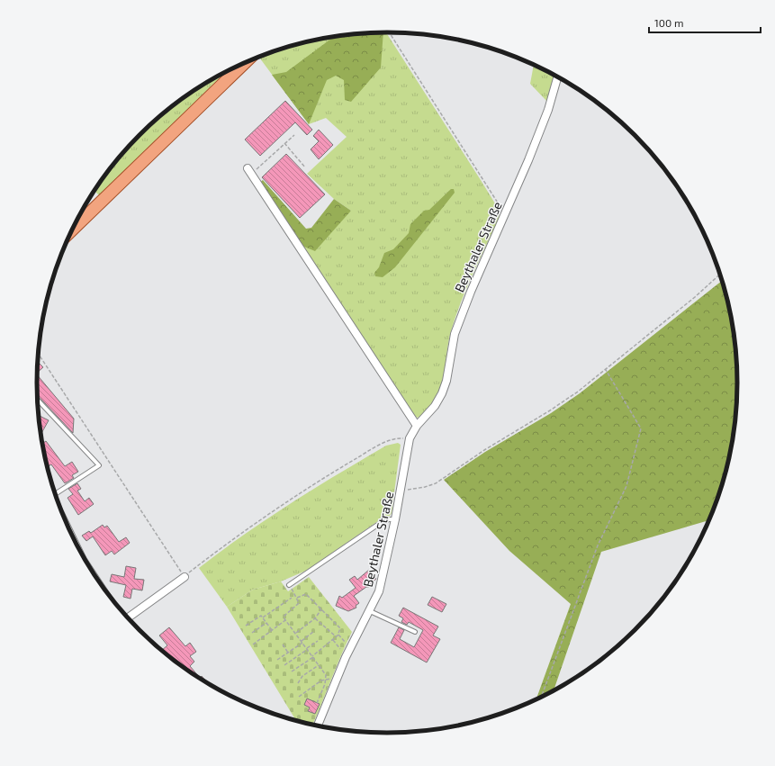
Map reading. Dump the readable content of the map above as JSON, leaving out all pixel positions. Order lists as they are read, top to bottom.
{
  "streets": {
    "street": ["Beythaler Straße"]
  },
  "scale_bar": "100 m"
}
